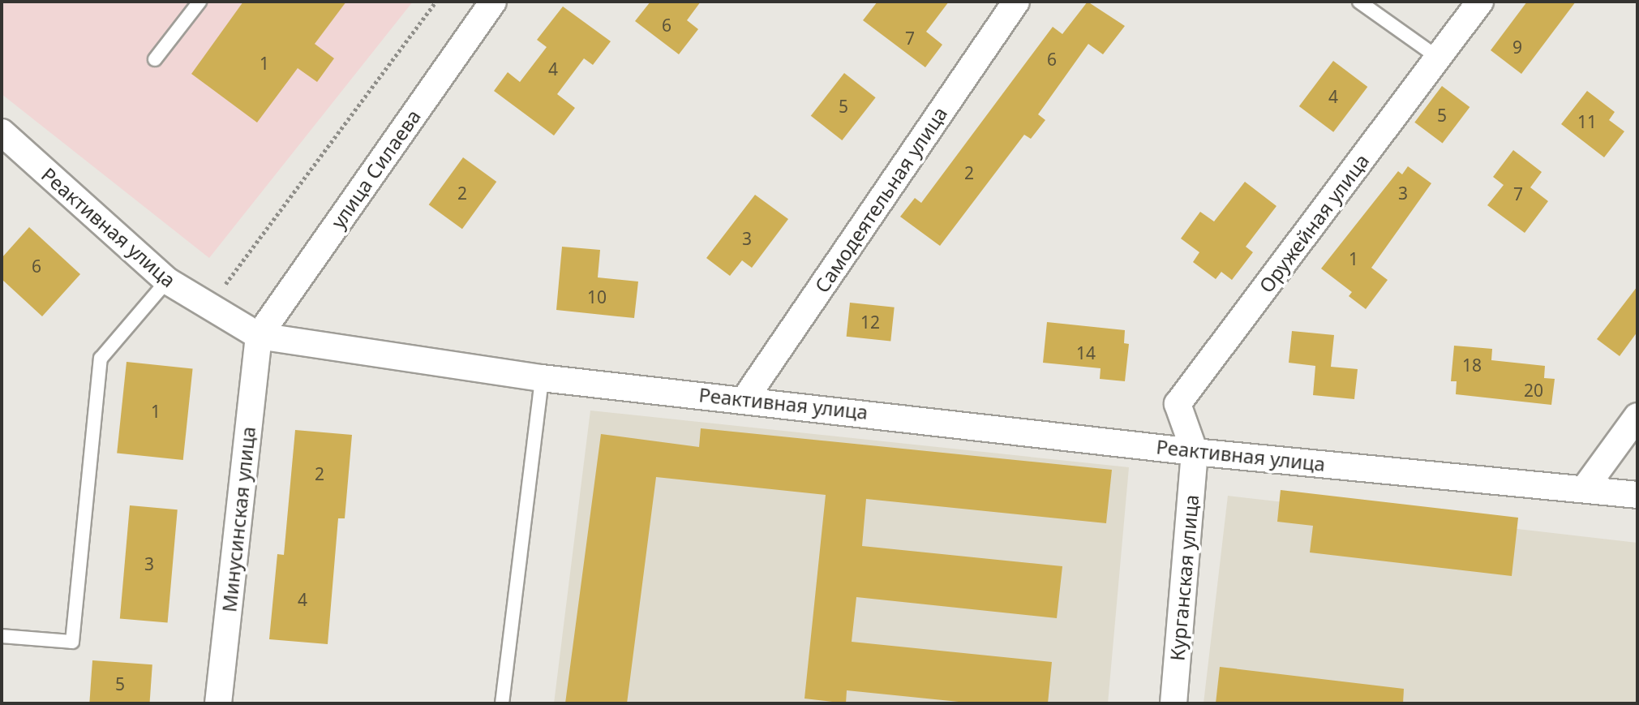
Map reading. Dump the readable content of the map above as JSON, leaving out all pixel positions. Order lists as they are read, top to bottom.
{
  "streets": {
    "street": [
      "улица Силаева",
      "Самодеятельная улица",
      "Оружейная улица",
      "Реактивная улица",
      "Минусинская улица",
      "Курганская улица"
    ]
  },
  "crossings": [
    ["улица Силаева", "Реактивная улица"],
    ["улица Силаева", "Минусинская улица"],
    ["Самодеятельная улица", "Реактивная улица"],
    ["Оружейная улица", "Реактивная улица"],
    ["Оружейная улица", "Курганская улица"],
    ["Реактивная улица", "Минусинская улица"],
    ["Реактивная улица", "Курганская улица"]
  ],
  "house_numbers": [
    "6",
    "7",
    "9",
    "6",
    "1",
    "4",
    "4",
    "5",
    "5",
    "11",
    "2",
    "2",
    "3",
    "7",
    "3",
    "1",
    "6",
    "10",
    "12",
    "14",
    "18",
    "20",
    "1",
    "2",
    "3",
    "4",
    "5"
  ]
}
